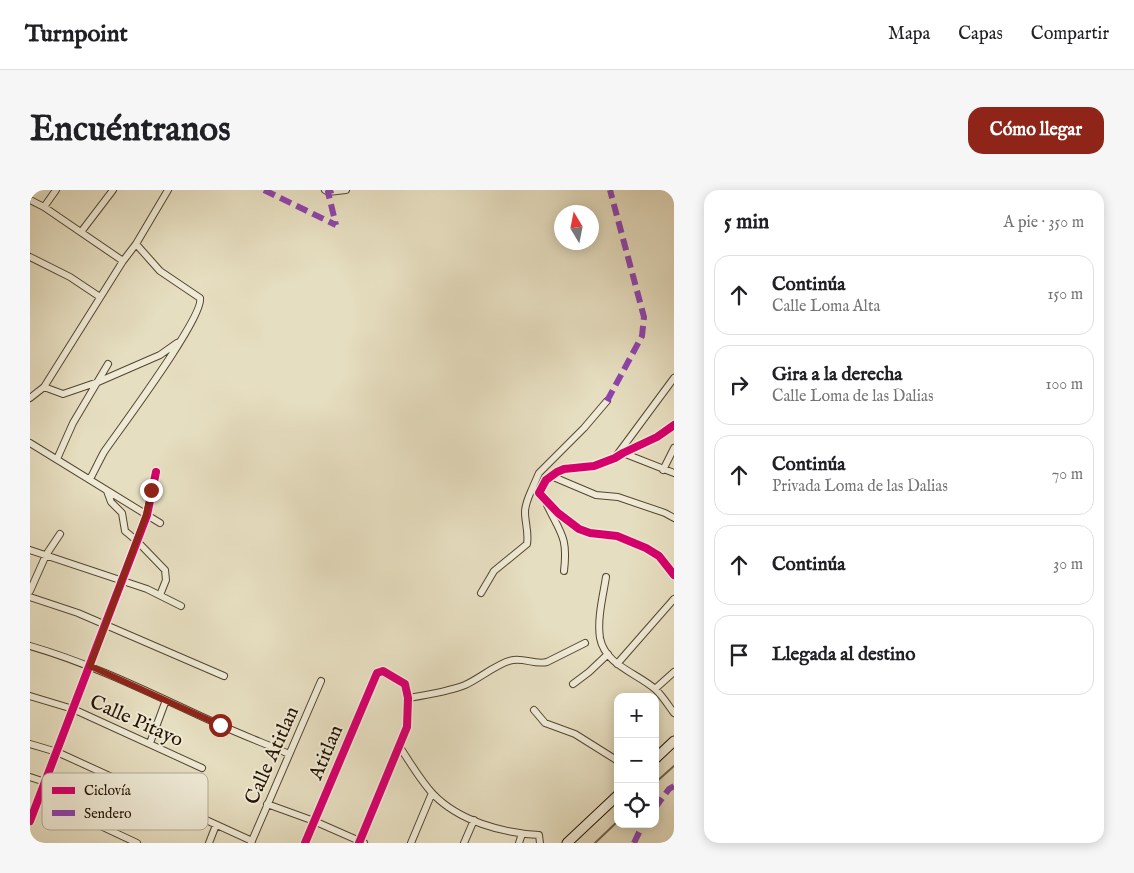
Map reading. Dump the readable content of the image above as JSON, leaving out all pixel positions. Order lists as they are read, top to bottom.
{
  "streets": {
    "street": ["Calle Pitayo", "Atitlan", "Calle Atitlan"]
  },
  "legend": ["Ciclovía", "Sendero"],
  "north": "top",
  "page": {
    "header": "Turnpoint",
    "nav": ["Mapa", "Capas", "Compartir"],
    "buttons": "Cómo llegar",
    "title": "Encuéntranos",
    "heading": ["5 min", "A pie · 350 m"],
    "list": [
      ["Continúa", "Calle Loma Alta", "150 m"],
      ["Gira a la derecha", "Calle Loma de las Dalias", "100 m"],
      ["Continúa", "Privada Loma de las Dalias", "70 m"],
      ["Continúa", "30 m"],
      "Llegada al destino"
    ],
    "map_buttons": ["+", "−"]
  }
}
